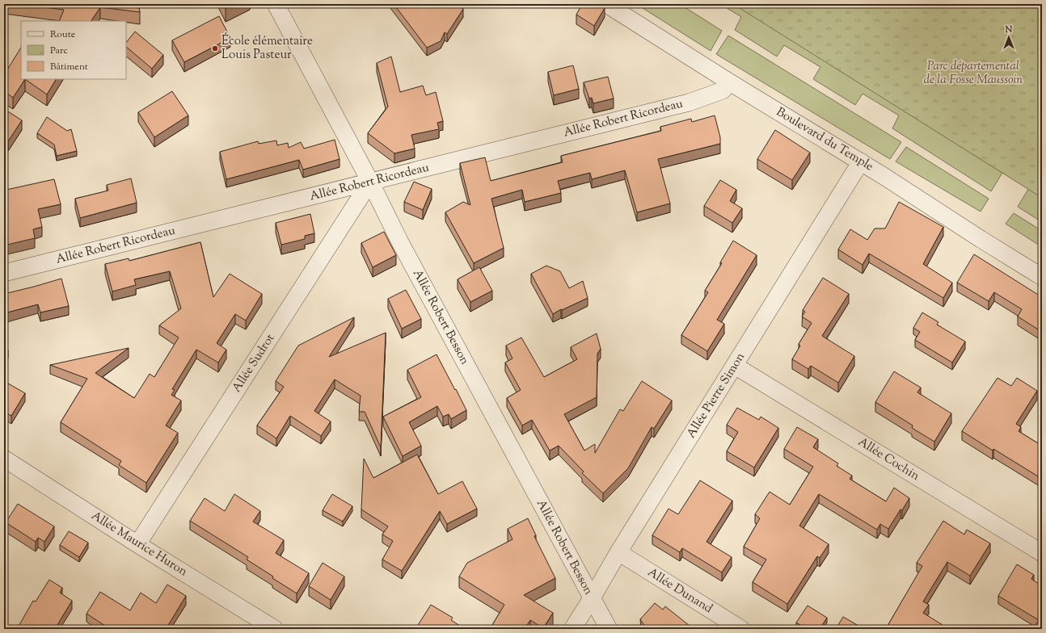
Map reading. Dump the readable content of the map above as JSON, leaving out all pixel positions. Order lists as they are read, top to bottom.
{
  "streets": {
    "street": [
      "Allée Robert Ricordeau",
      "Boulevard du Temple",
      "Allée Robert Besson",
      "Allée Sudrot",
      "Allée Pierre Simon",
      "Allée Cochin",
      "Allée Maurice Huron",
      "Allée Dunand"
    ]
  },
  "crossings": [
    ["Allée Robert Ricordeau", "Boulevard du Temple"],
    ["Allée Robert Ricordeau", "Allée Robert Besson"],
    ["Allée Robert Ricordeau", "Allée Sudrot"],
    ["Boulevard du Temple", "Allée Pierre Simon"],
    ["Allée Robert Besson", "Allée Sudrot"],
    ["Allée Robert Besson", "Allée Pierre Simon"],
    ["Allée Sudrot", "Allée Maurice Huron"],
    ["Allée Pierre Simon", "Allée Cochin"],
    ["Allée Pierre Simon", "Allée Dunand"]
  ],
  "parks": ["Parc départemental de la Fosse Maussoin"],
  "places": ["École élémentaire Louis Pasteur"],
  "legend": ["Route", "Parc", "Bâtiment"],
  "north": "top"
}
